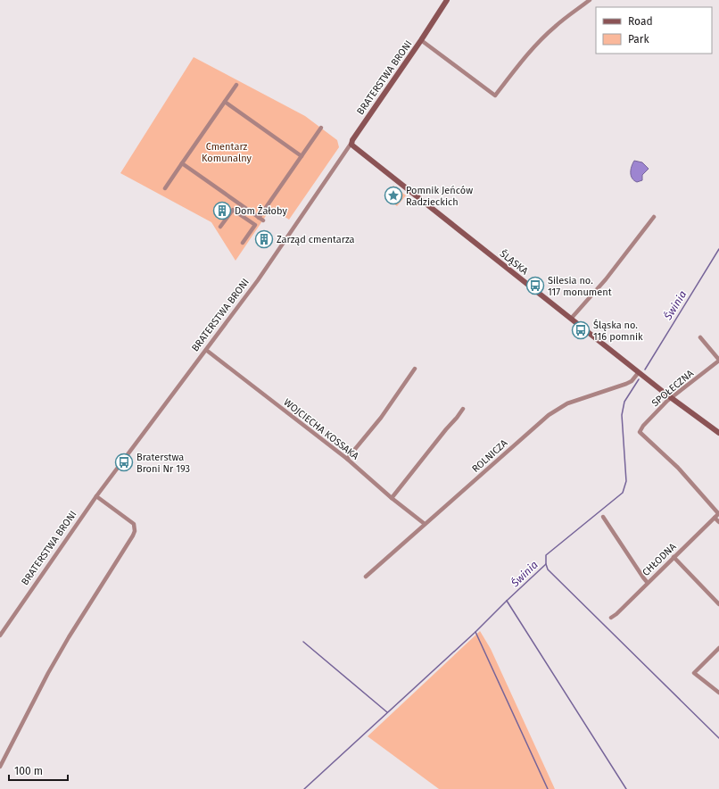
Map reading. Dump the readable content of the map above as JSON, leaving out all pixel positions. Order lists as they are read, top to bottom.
{
  "streets": {
    "street": [
      "BRATERSTWA BRONI",
      "ŚLĄSKA",
      "SPOŁECZNA",
      "WOJCIECHA KOSSAKA",
      "ROLNICZA",
      "CHŁODNA"
    ]
  },
  "crossings": [
    ["BRATERSTWA BRONI", "ŚLĄSKA"],
    ["BRATERSTWA BRONI", "WOJCIECHA KOSSAKA"],
    ["ŚLĄSKA", "SPOŁECZNA"],
    ["ŚLĄSKA", "ROLNICZA"],
    ["SPOŁECZNA", "CHŁODNA"],
    ["WOJCIECHA KOSSAKA", "ROLNICZA"]
  ],
  "water": ["Świnia"],
  "parks": ["Cmentarz Komunalny"],
  "places": {
    "place": ["Pomnik Jeńców Radzieckich"],
    "building": ["Dom Żałoby", "Zarząd cmentarza"],
    "bus stop": ["Silesia no. 117 monument", "Śląska no. 116 pomnik", "Braterstwa Broni Nr 193"]
  },
  "legend": ["Road", "Park"],
  "scale_bar": "100 m"
}
